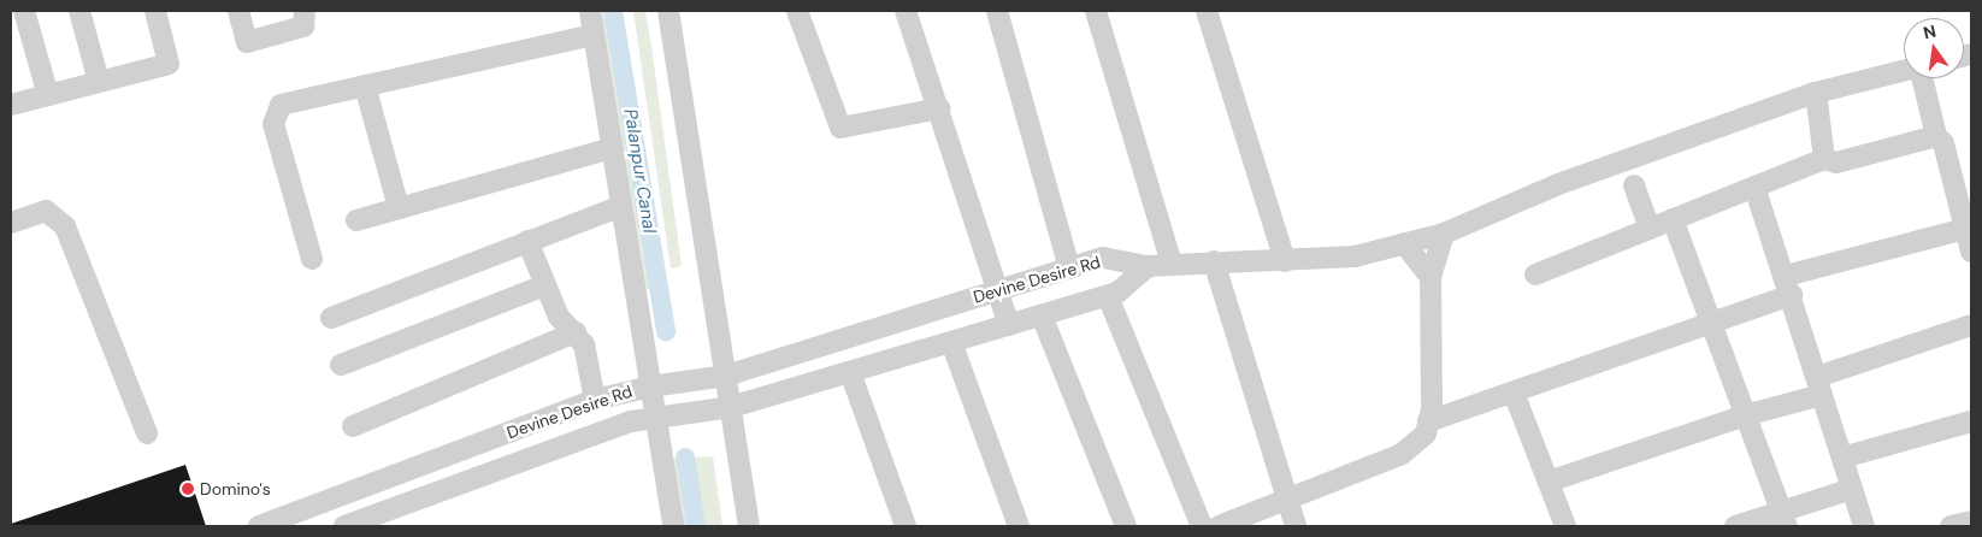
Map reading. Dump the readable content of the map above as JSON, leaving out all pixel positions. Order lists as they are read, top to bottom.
{
  "streets": {
    "street": ["Devine Desire Rd"]
  },
  "water": ["Palanpur Canal"],
  "places": ["Domino's"],
  "north": "top"
}
